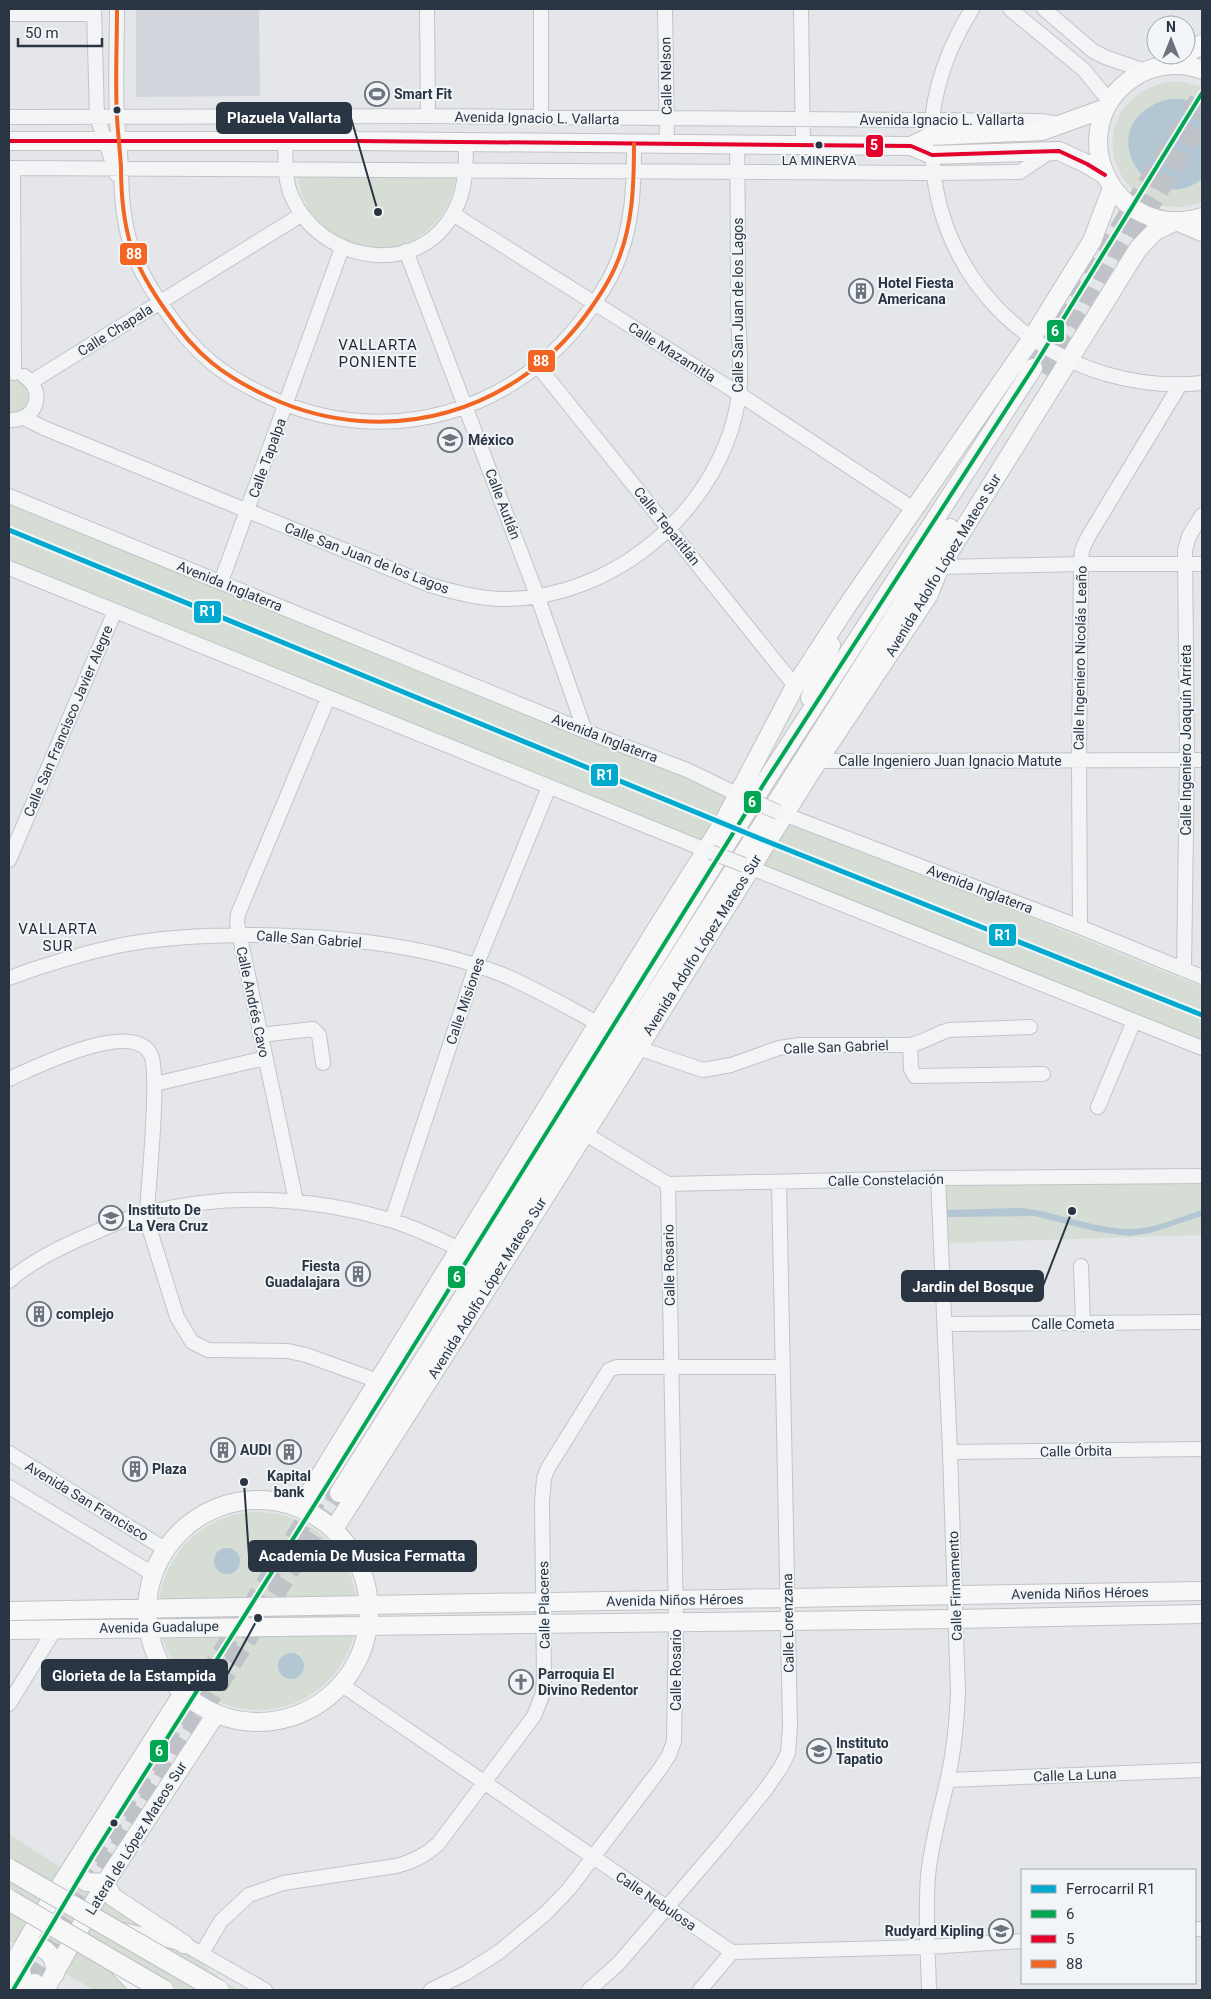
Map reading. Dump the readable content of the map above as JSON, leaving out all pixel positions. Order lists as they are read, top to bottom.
{
  "streets": {
    "main road": [
      "Avenida Ignacio L. Vallarta",
      "Avenida Adolfo López Mateos Sur",
      "Avenida Niños Héroes",
      "Avenida Guadalupe",
      "Lateral de López Mateos Sur"
    ],
    "street": [
      "Calle Nelson",
      "Calle San Juan de los Lagos",
      "Calle Chapala",
      "Calle Mazamitla",
      "Calle Tapalpa",
      "Calle Autlán",
      "Calle Tepatitlán",
      "Avenida Inglaterra",
      "Calle Ingeniero Nicolás Leaño",
      "Calle San Francisco Javier Alegre",
      "Calle Ingeniero Joaquín Arrieta",
      "Calle Ingeniero Juan Ignacio Matute",
      "Calle San Gabriel",
      "Calle Misiones",
      "Calle Andrés Cavo",
      "Calle Constelación",
      "Calle Rosario",
      "Calle Cometa",
      "Calle Órbita",
      "Avenida San Francisco",
      "Calle Firmamento",
      "Calle Placeres",
      "Calle Lorenzana",
      "Calle La Luna",
      "Calle Nebulosa"
    ]
  },
  "crossings": [
    ["Calle Nelson", "Avenida Ignacio L. Vallarta"],
    ["Avenida Ignacio L. Vallarta", "Calle San Juan de los Lagos"],
    ["Avenida Ignacio L. Vallarta", "Avenida Adolfo López Mateos Sur"],
    ["Calle San Juan de los Lagos", "Calle Mazamitla"],
    ["Calle San Juan de los Lagos", "Calle Tapalpa"],
    ["Calle San Juan de los Lagos", "Calle Autlán"],
    ["Calle San Juan de los Lagos", "Calle Tepatitlán"],
    ["Calle Tapalpa", "Avenida Inglaterra"],
    ["Calle Autlán", "Avenida Inglaterra"],
    ["Avenida Adolfo López Mateos Sur", "Avenida Inglaterra"],
    ["Avenida Adolfo López Mateos Sur", "Calle Ingeniero Juan Ignacio Matute"],
    ["Avenida Adolfo López Mateos Sur", "Calle San Gabriel"],
    ["Avenida Inglaterra", "Calle Ingeniero Nicolás Leaño"],
    ["Avenida Inglaterra", "Calle Ingeniero Joaquín Arrieta"],
    ["Calle Ingeniero Nicolás Leaño", "Calle Ingeniero Juan Ignacio Matute"],
    ["Calle Ingeniero Joaquín Arrieta", "Calle Ingeniero Juan Ignacio Matute"],
    ["Calle San Gabriel", "Calle Misiones"],
    ["Calle San Gabriel", "Calle Andrés Cavo"],
    ["Calle Constelación", "Calle Rosario"],
    ["Calle Constelación", "Calle Firmamento"],
    ["Calle Constelación", "Calle Lorenzana"],
    ["Calle Rosario", "Avenida Niños Héroes"],
    ["Calle Rosario", "Calle Placeres"],
    ["Calle Rosario", "Calle Nebulosa"],
    ["Calle Cometa", "Calle Firmamento"],
    ["Calle Órbita", "Calle Firmamento"],
    ["Calle Firmamento", "Avenida Niños Héroes"],
    ["Calle Firmamento", "Calle La Luna"],
    ["Avenida Niños Héroes", "Calle Placeres"],
    ["Avenida Niños Héroes", "Calle Lorenzana"],
    ["Avenida Niños Héroes", "Avenida Guadalupe"],
    ["Calle Placeres", "Calle Lorenzana"],
    ["Calle Placeres", "Calle Nebulosa"],
    ["Calle Lorenzana", "Calle Nebulosa"]
  ],
  "districts": ["VALLARTA PONIENTE", "VALLARTA SUR"],
  "places": {
    "sports": ["Smart Fit"],
    "other": [
      "LA MINERVA",
      "Plazuela Vallarta",
      "Jardin del Bosque",
      "Academia De Musica Fermatta",
      "Glorieta de la Estampida"
    ],
    "building": [
      "Hotel Fiesta Americana",
      "Fiesta Guadalajara",
      "complejo",
      "AUDI",
      "Kapital bank",
      "Plaza"
    ],
    "school or university": [
      "México",
      "Instituto De La Vera Cruz",
      "Instituto Tapatio",
      "Rudyard Kipling"
    ],
    "church": ["Parroquia El Divino Redentor"]
  },
  "lines": [
    "transit line 88",
    "transit line 6",
    "transit line 5",
    "rail line R1"
  ],
  "legend": [
    "Ferrocarril R1",
    "6",
    "5",
    "88"
  ],
  "scale_bar": "50 m",
  "north": "top"
}
